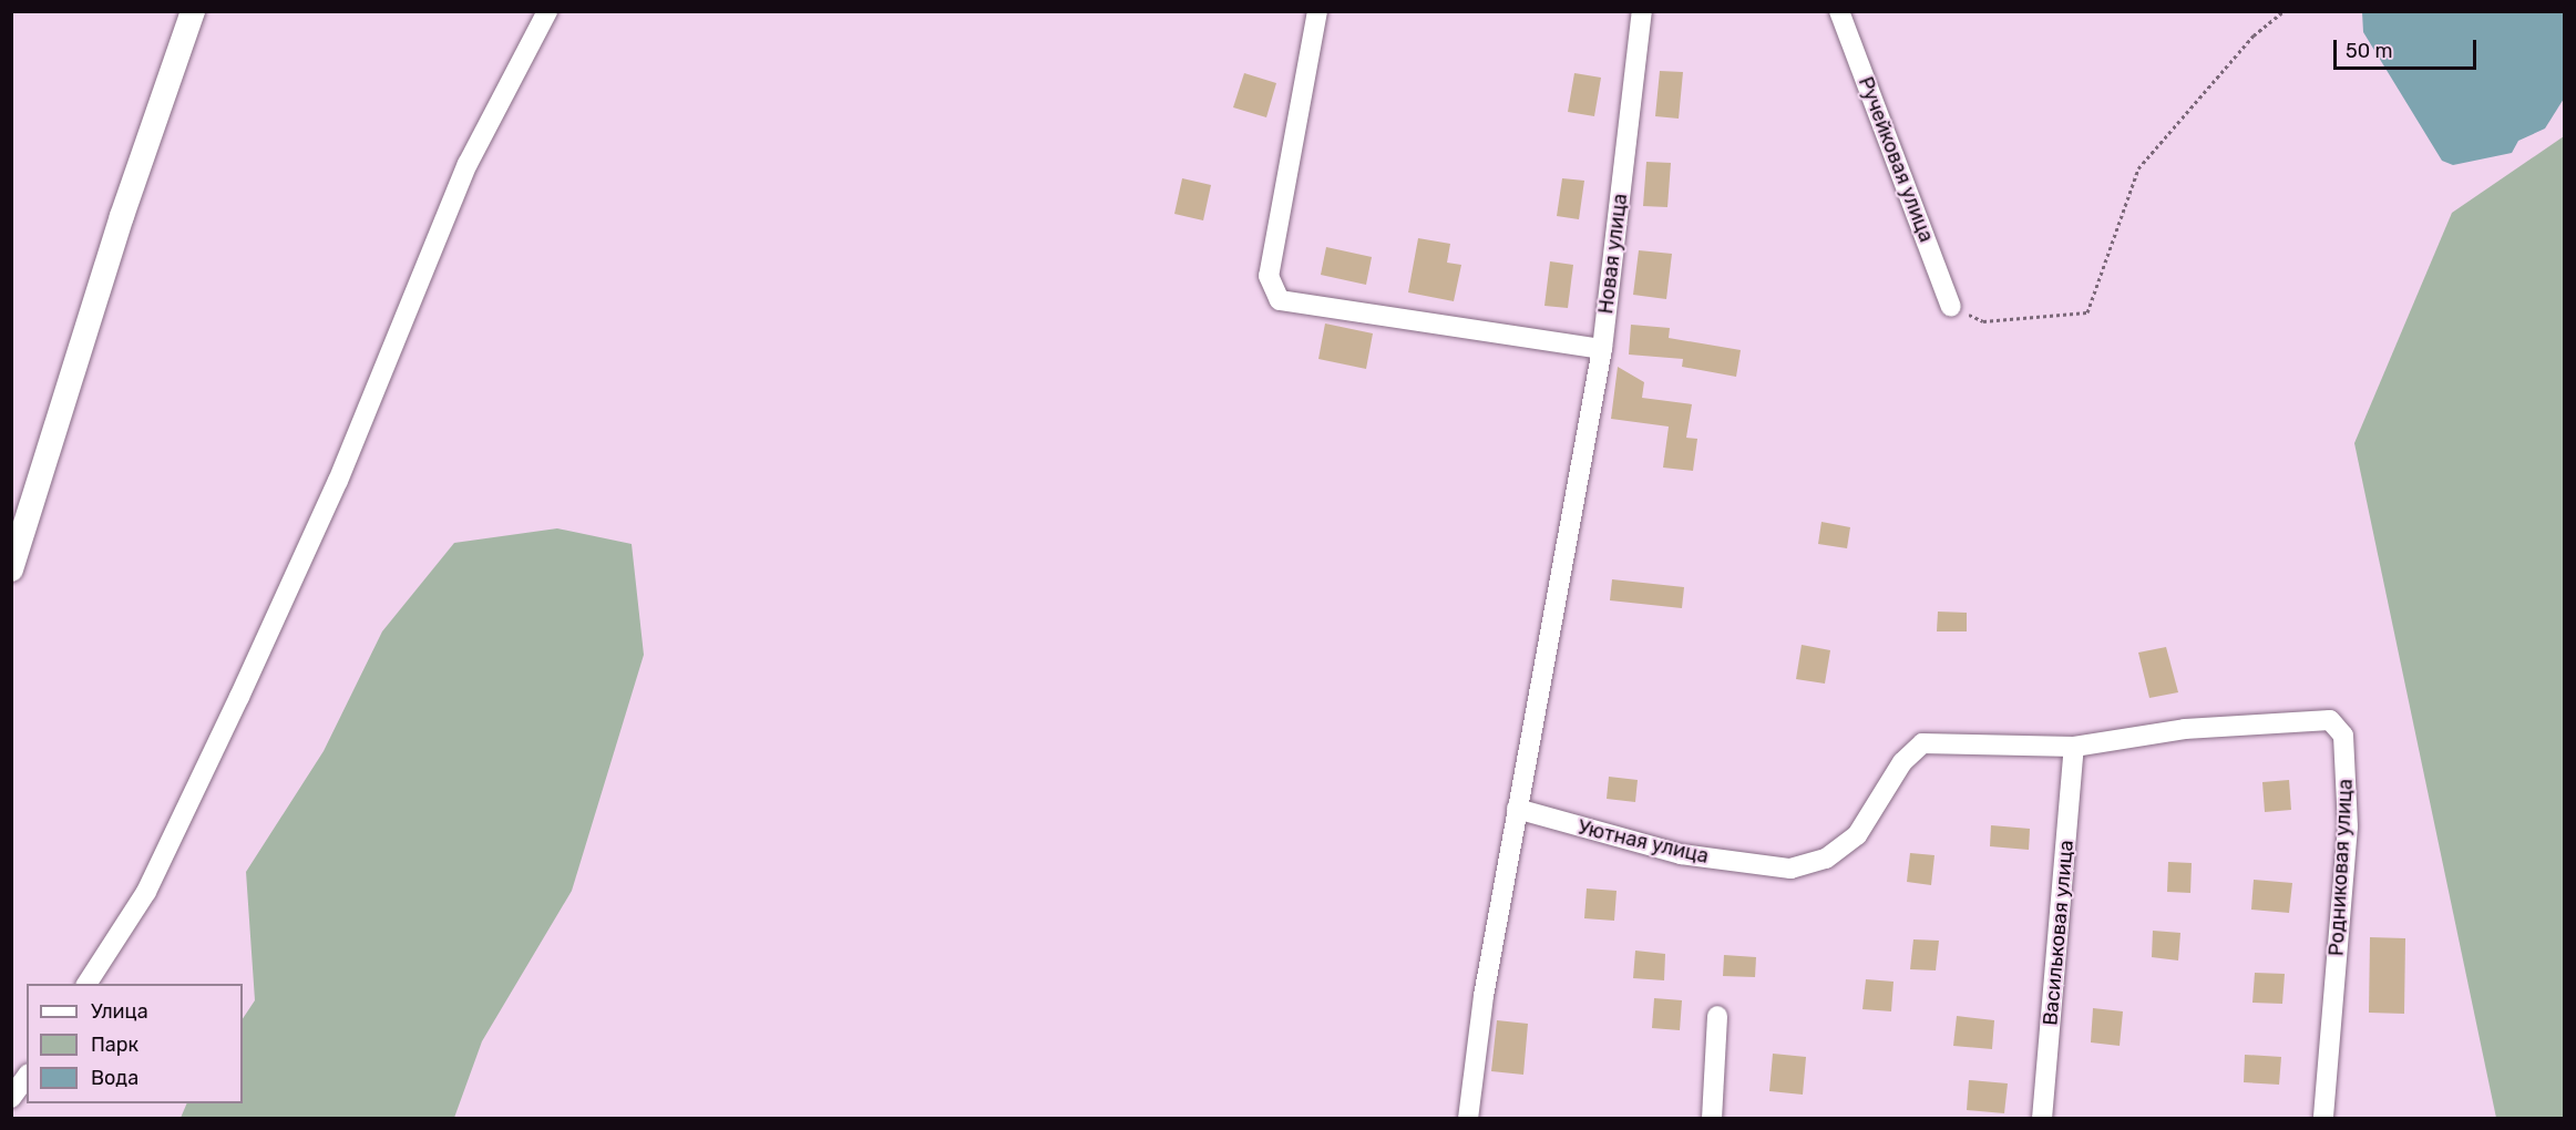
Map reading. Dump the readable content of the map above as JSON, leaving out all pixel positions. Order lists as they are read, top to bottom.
{
  "streets": {
    "street": [
      "Ручейковая улица",
      "Новая улица",
      "Уютная улица",
      "Родниковая улица",
      "Васильковая улица"
    ]
  },
  "crossings": [
    ["Новая улица", "Уютная улица"],
    ["Уютная улица", "Родниковая улица"],
    ["Уютная улица", "Васильковая улица"],
    ["Родниковая улица", "Васильковая улица"]
  ],
  "legend": ["Улица", "Парк", "Вода"],
  "scale_bar": "50 m"
}
